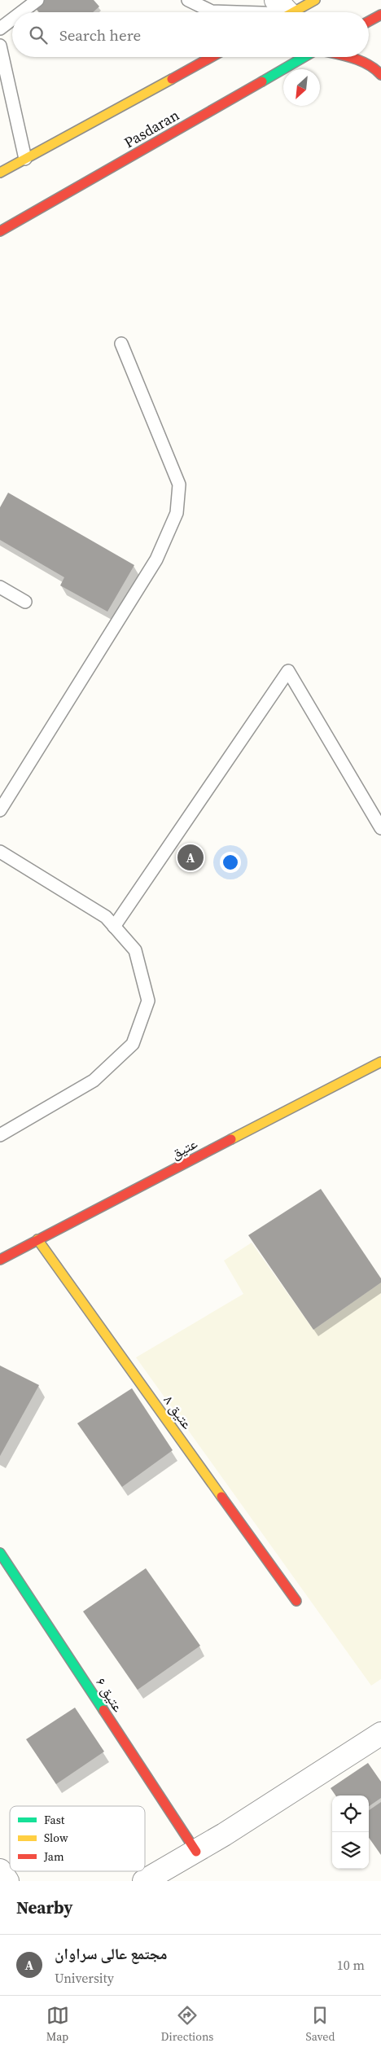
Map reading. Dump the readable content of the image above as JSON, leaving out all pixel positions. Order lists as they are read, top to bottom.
{
  "streets": {
    "street": [
      "Pasdaran",
      "عتیق",
      "عتیق ۸",
      "عتیق ۶"
    ]
  },
  "crossings": [
    ["عتیق", "عتیق ۸"]
  ],
  "legend": ["Fast", "Slow", "Jam"],
  "north": "bottom left",
  "page": {
    "search": "Search here",
    "pins": "A",
    "heading": "Nearby",
    "list": [
      {
        "mark": "A",
        "name": "مجتمع عالی سراوان",
        "note": "University",
        "value": "10 m"
      }
    ],
    "nav": ["Map", "Directions", "Saved"]
  }
}
